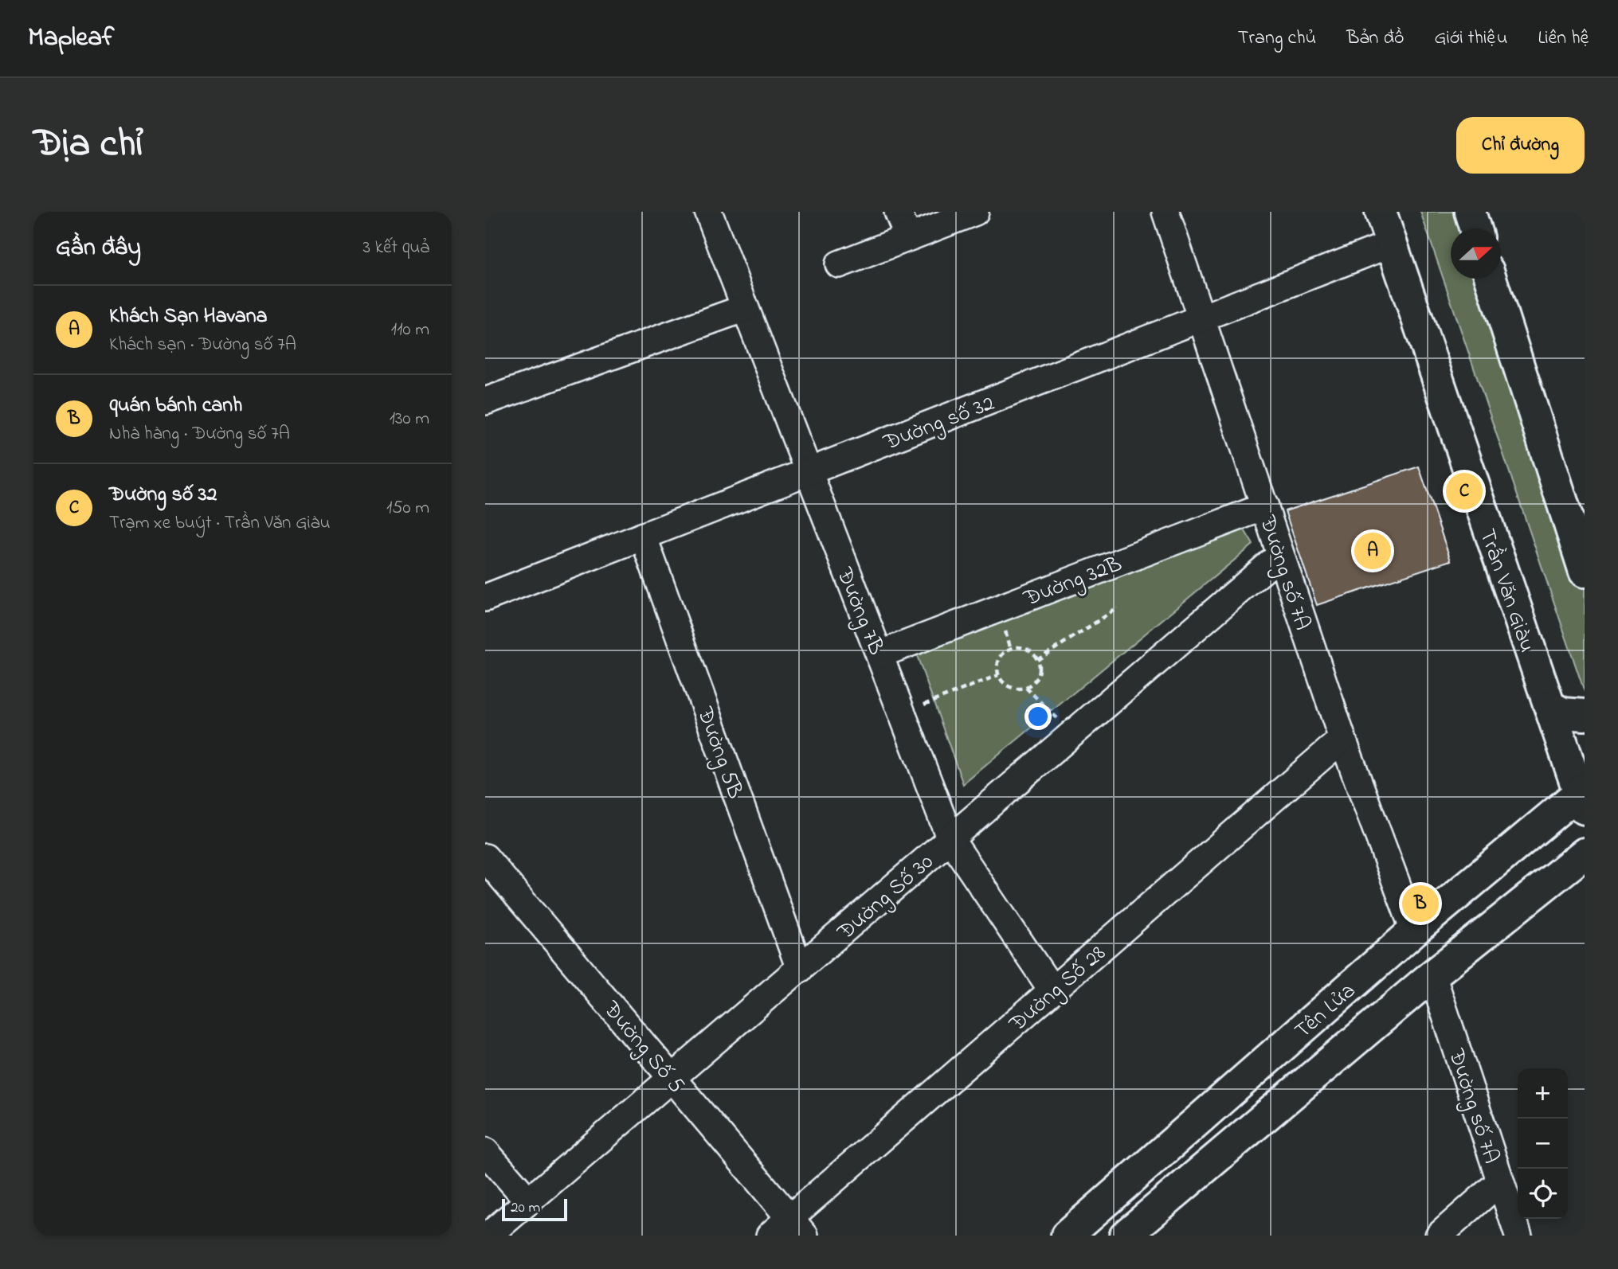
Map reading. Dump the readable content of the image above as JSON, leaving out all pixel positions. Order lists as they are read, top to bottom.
{
  "streets": {
    "main road": ["Trần Văn Giàu", "Tên Lửa"],
    "street": [
      "Đường số 32",
      "Đường số 7A",
      "Đường 32B",
      "Đường 7B",
      "Đường 5B",
      "Đường Số 30",
      "Đường Số 28",
      "Đường Số 5"
    ]
  },
  "crossings": [
    ["Đường số 32", "Đường số 7A"],
    ["Đường số 32", "Trần Văn Giàu"],
    ["Đường số 32", "Đường 7B"],
    ["Đường số 32", "Đường 5B"],
    ["Đường số 7A", "Đường 32B"],
    ["Đường số 7A", "Đường Số 30"],
    ["Đường số 7A", "Đường Số 28"],
    ["Đường số 7A", "Tên Lửa"],
    ["Đường 32B", "Đường 7B"],
    ["Trần Văn Giàu", "Tên Lửa"],
    ["Đường 7B", "Đường Số 30"],
    ["Đường 7B", "Đường Số 28"],
    ["Đường 5B", "Đường Số 30"],
    ["Đường Số 30", "Đường Số 5"],
    ["Đường Số 28", "Đường Số 5"]
  ],
  "scale_bar": "20 m",
  "north": "right",
  "page": {
    "header": "Mapleaf",
    "nav": [
      "Trang chủ",
      "Bản đồ",
      "Giới thiệu",
      "Liên hệ"
    ],
    "title": "Địa chỉ",
    "buttons": "Chỉ đường",
    "heading": ["Gần đây", "3 kết quả"],
    "list": [
      {
        "mark": "A",
        "name": "Khách Sạn Havana",
        "note": "Khách sạn · Đường số 7A",
        "value": "110 m"
      },
      {
        "mark": "B",
        "name": "quán bánh canh",
        "note": "Nhà hàng · Đường số 7A",
        "value": "130 m"
      },
      {
        "mark": "C",
        "name": "Đường số 32",
        "note": "Trạm xe buýt · Trần Văn Giàu",
        "value": "150 m"
      }
    ],
    "pins": ["C", "A", "B"],
    "map_buttons": ["+", "−"],
    "scale": "20 m"
  }
}
